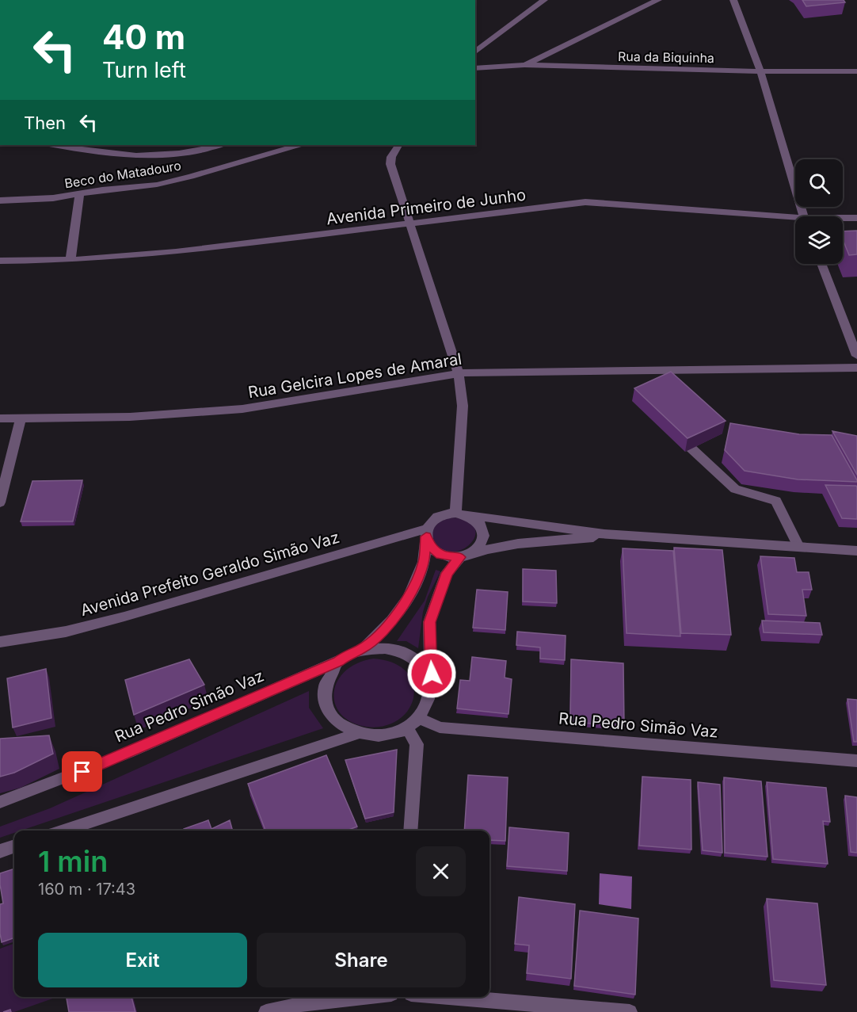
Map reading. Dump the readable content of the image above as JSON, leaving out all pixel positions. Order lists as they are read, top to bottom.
{
  "streets": {
    "street": [
      "Rua da Biquinha",
      "Beco do Matadouro",
      "Avenida Primeiro de Junho",
      "Rua Gelcira Lopes de Amaral",
      "Avenida Prefeito Geraldo Simão Vaz",
      "Rua Pedro Simão Vaz"
    ]
  },
  "page": {
    "turn": ["40 m", "Turn left"],
    "then": "Then",
    "heading": ["1 min", "160 m · 17:43"],
    "buttons": ["Exit", "Share"]
  }
}
